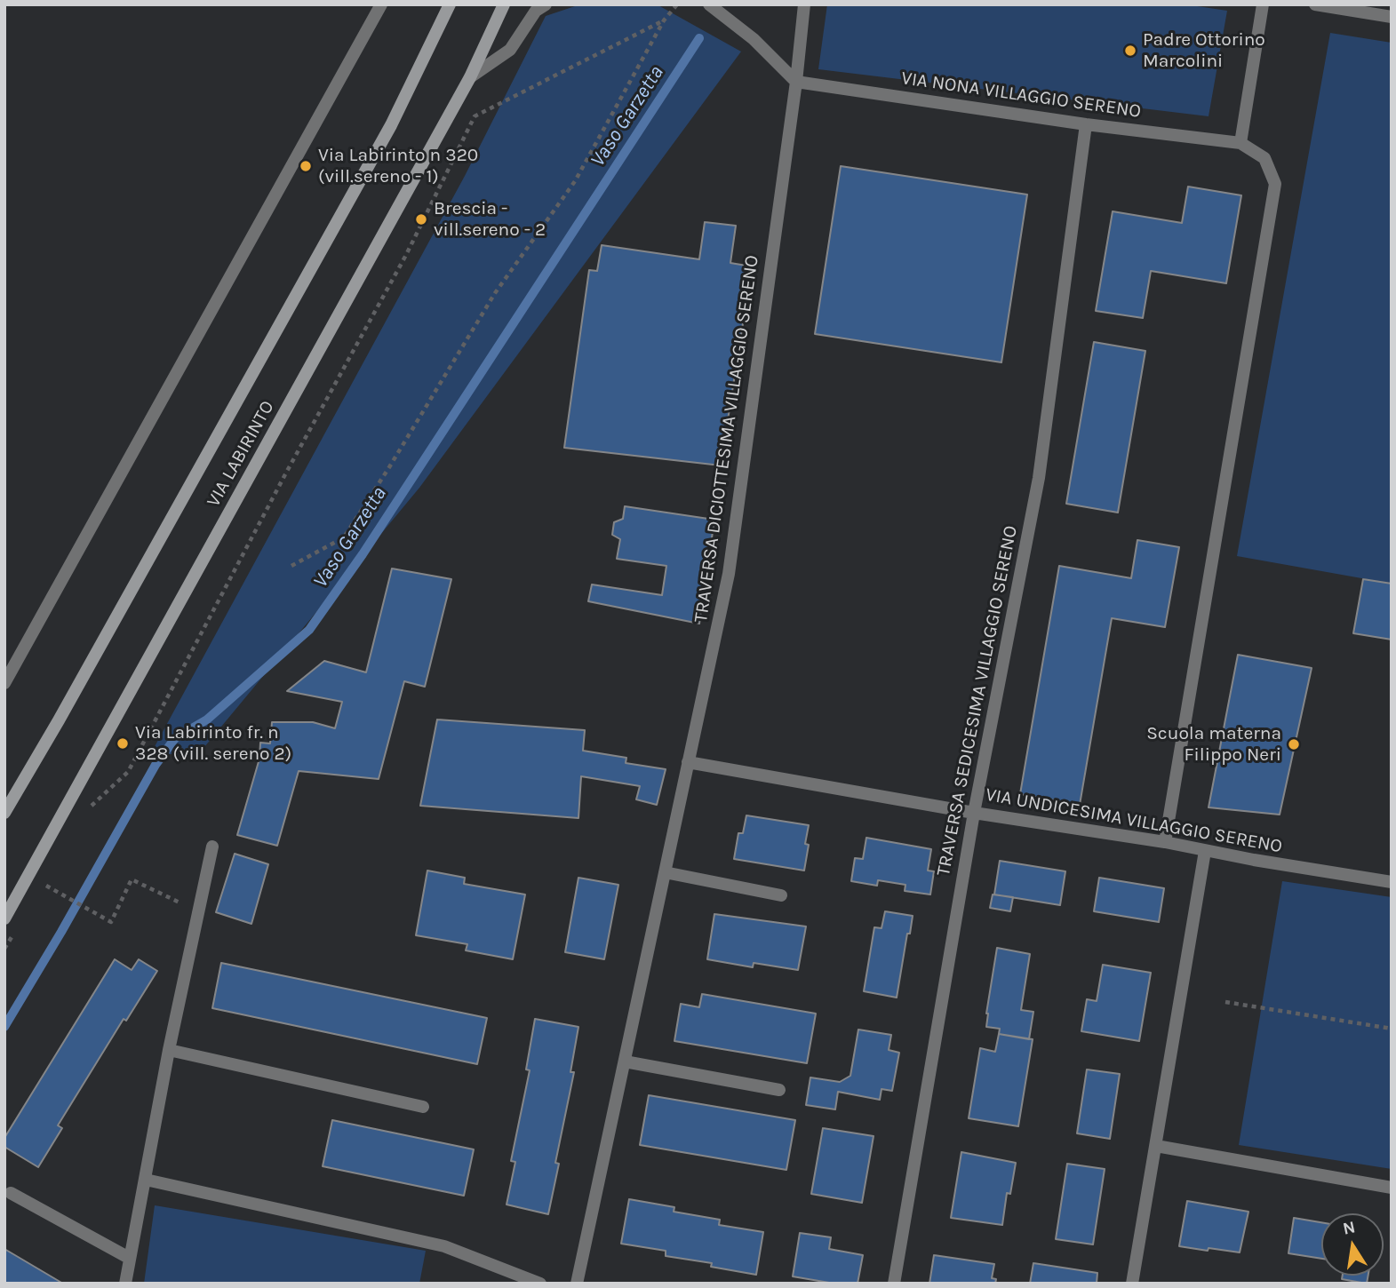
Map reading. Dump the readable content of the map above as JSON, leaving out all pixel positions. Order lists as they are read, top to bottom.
{
  "streets": {
    "street": [
      "VIA NONA VILLAGGIO SERENO",
      "TRAVERSA DICIOTTESIMA VILLAGGIO SERENO",
      "VIA LABIRINTO",
      "TRAVERSA SEDICESIMA VILLAGGIO SERENO",
      "VIA UNDICESIMA VILLAGGIO SERENO"
    ]
  },
  "crossings": [
    ["VIA NONA VILLAGGIO SERENO", "TRAVERSA DICIOTTESIMA VILLAGGIO SERENO"],
    ["VIA NONA VILLAGGIO SERENO", "TRAVERSA SEDICESIMA VILLAGGIO SERENO"],
    ["TRAVERSA DICIOTTESIMA VILLAGGIO SERENO", "VIA UNDICESIMA VILLAGGIO SERENO"],
    ["TRAVERSA SEDICESIMA VILLAGGIO SERENO", "VIA UNDICESIMA VILLAGGIO SERENO"]
  ],
  "water": ["Vaso Garzetta"],
  "places": [
    "Padre Ottorino Marcolini",
    "Via Labirinto n 320 (vill.sereno - 1)",
    "Brescia - vill.sereno - 2",
    "Via Labirinto fr. n 328 (vill. sereno 2)",
    "Scuola materna Filippo Neri"
  ],
  "north": "top"
}
